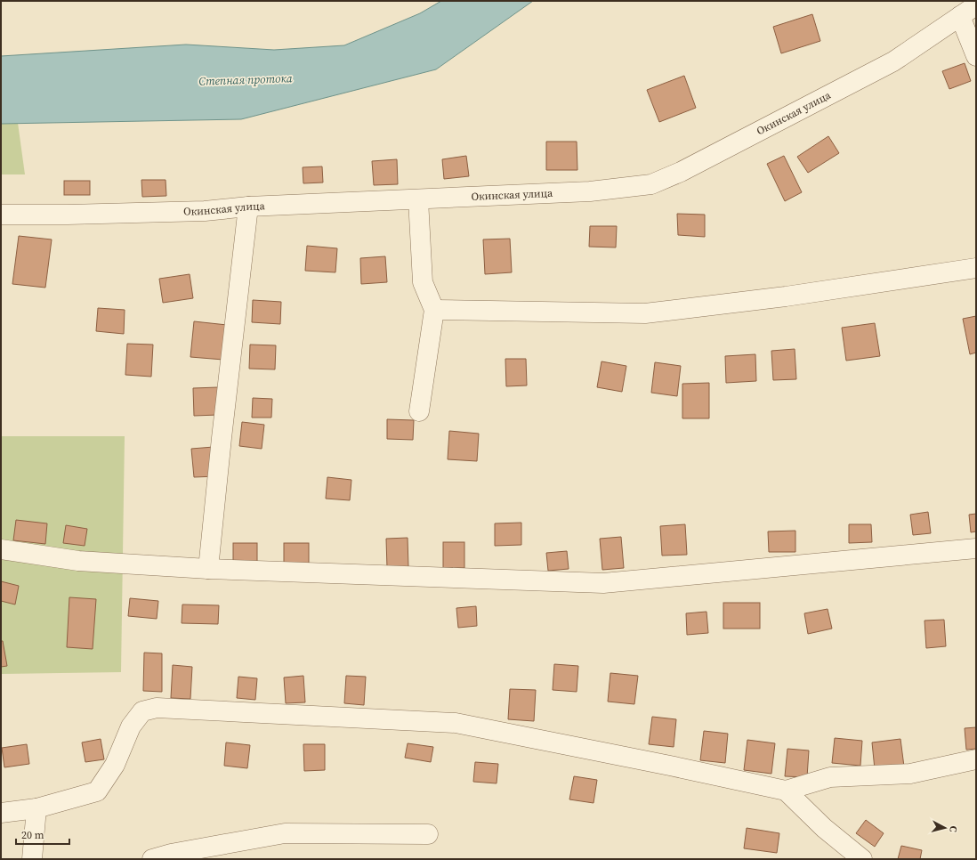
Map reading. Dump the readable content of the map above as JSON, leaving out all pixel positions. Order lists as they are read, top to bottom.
{
  "streets": {
    "street": ["Окинская улица"]
  },
  "water": ["Степная протока"],
  "scale_bar": "20 m",
  "north": "right"
}
